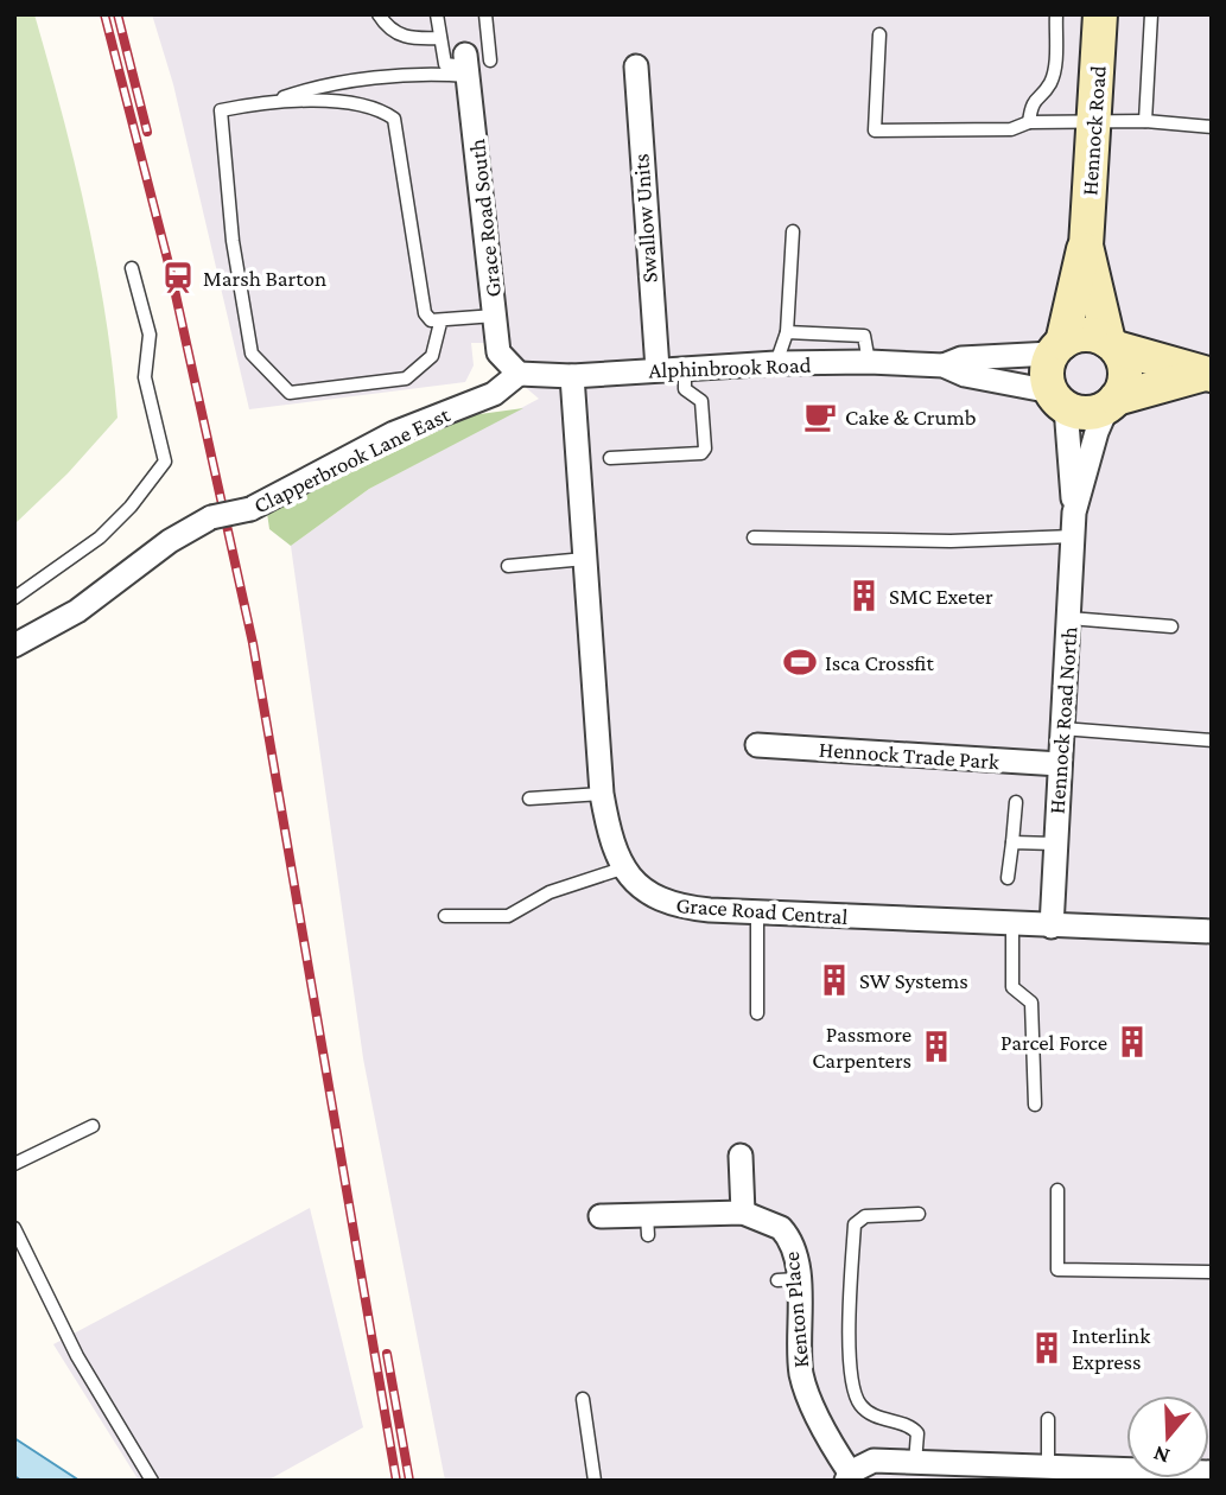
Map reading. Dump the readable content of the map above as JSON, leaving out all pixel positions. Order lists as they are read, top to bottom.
{
  "streets": {
    "main road": ["Hennock Road"],
    "street": [
      "Grace Road South",
      "Swallow Units",
      "Alphinbrook Road",
      "Clapperbrook Lane East",
      "Hennock Road North",
      "Hennock Trade Park",
      "Grace Road Central",
      "Kenton Place"
    ]
  },
  "crossings": [
    ["Hennock Road", "Alphinbrook Road"],
    ["Hennock Road", "Hennock Road North"],
    ["Grace Road South", "Alphinbrook Road"],
    ["Grace Road South", "Clapperbrook Lane East"],
    ["Swallow Units", "Alphinbrook Road"],
    ["Alphinbrook Road", "Clapperbrook Lane East"],
    ["Alphinbrook Road", "Hennock Road North"],
    ["Alphinbrook Road", "Grace Road Central"],
    ["Hennock Road North", "Hennock Trade Park"],
    ["Hennock Road North", "Grace Road Central"]
  ],
  "places": {
    "station": ["Marsh Barton"],
    "cafe": ["Cake & Crumb"],
    "building": [
      "SMC Exeter",
      "SW Systems",
      "Parcel Force",
      "Passmore Carpenters",
      "Interlink Express"
    ],
    "sports": ["Isca Crossfit"]
  },
  "north": "bottom"
}
